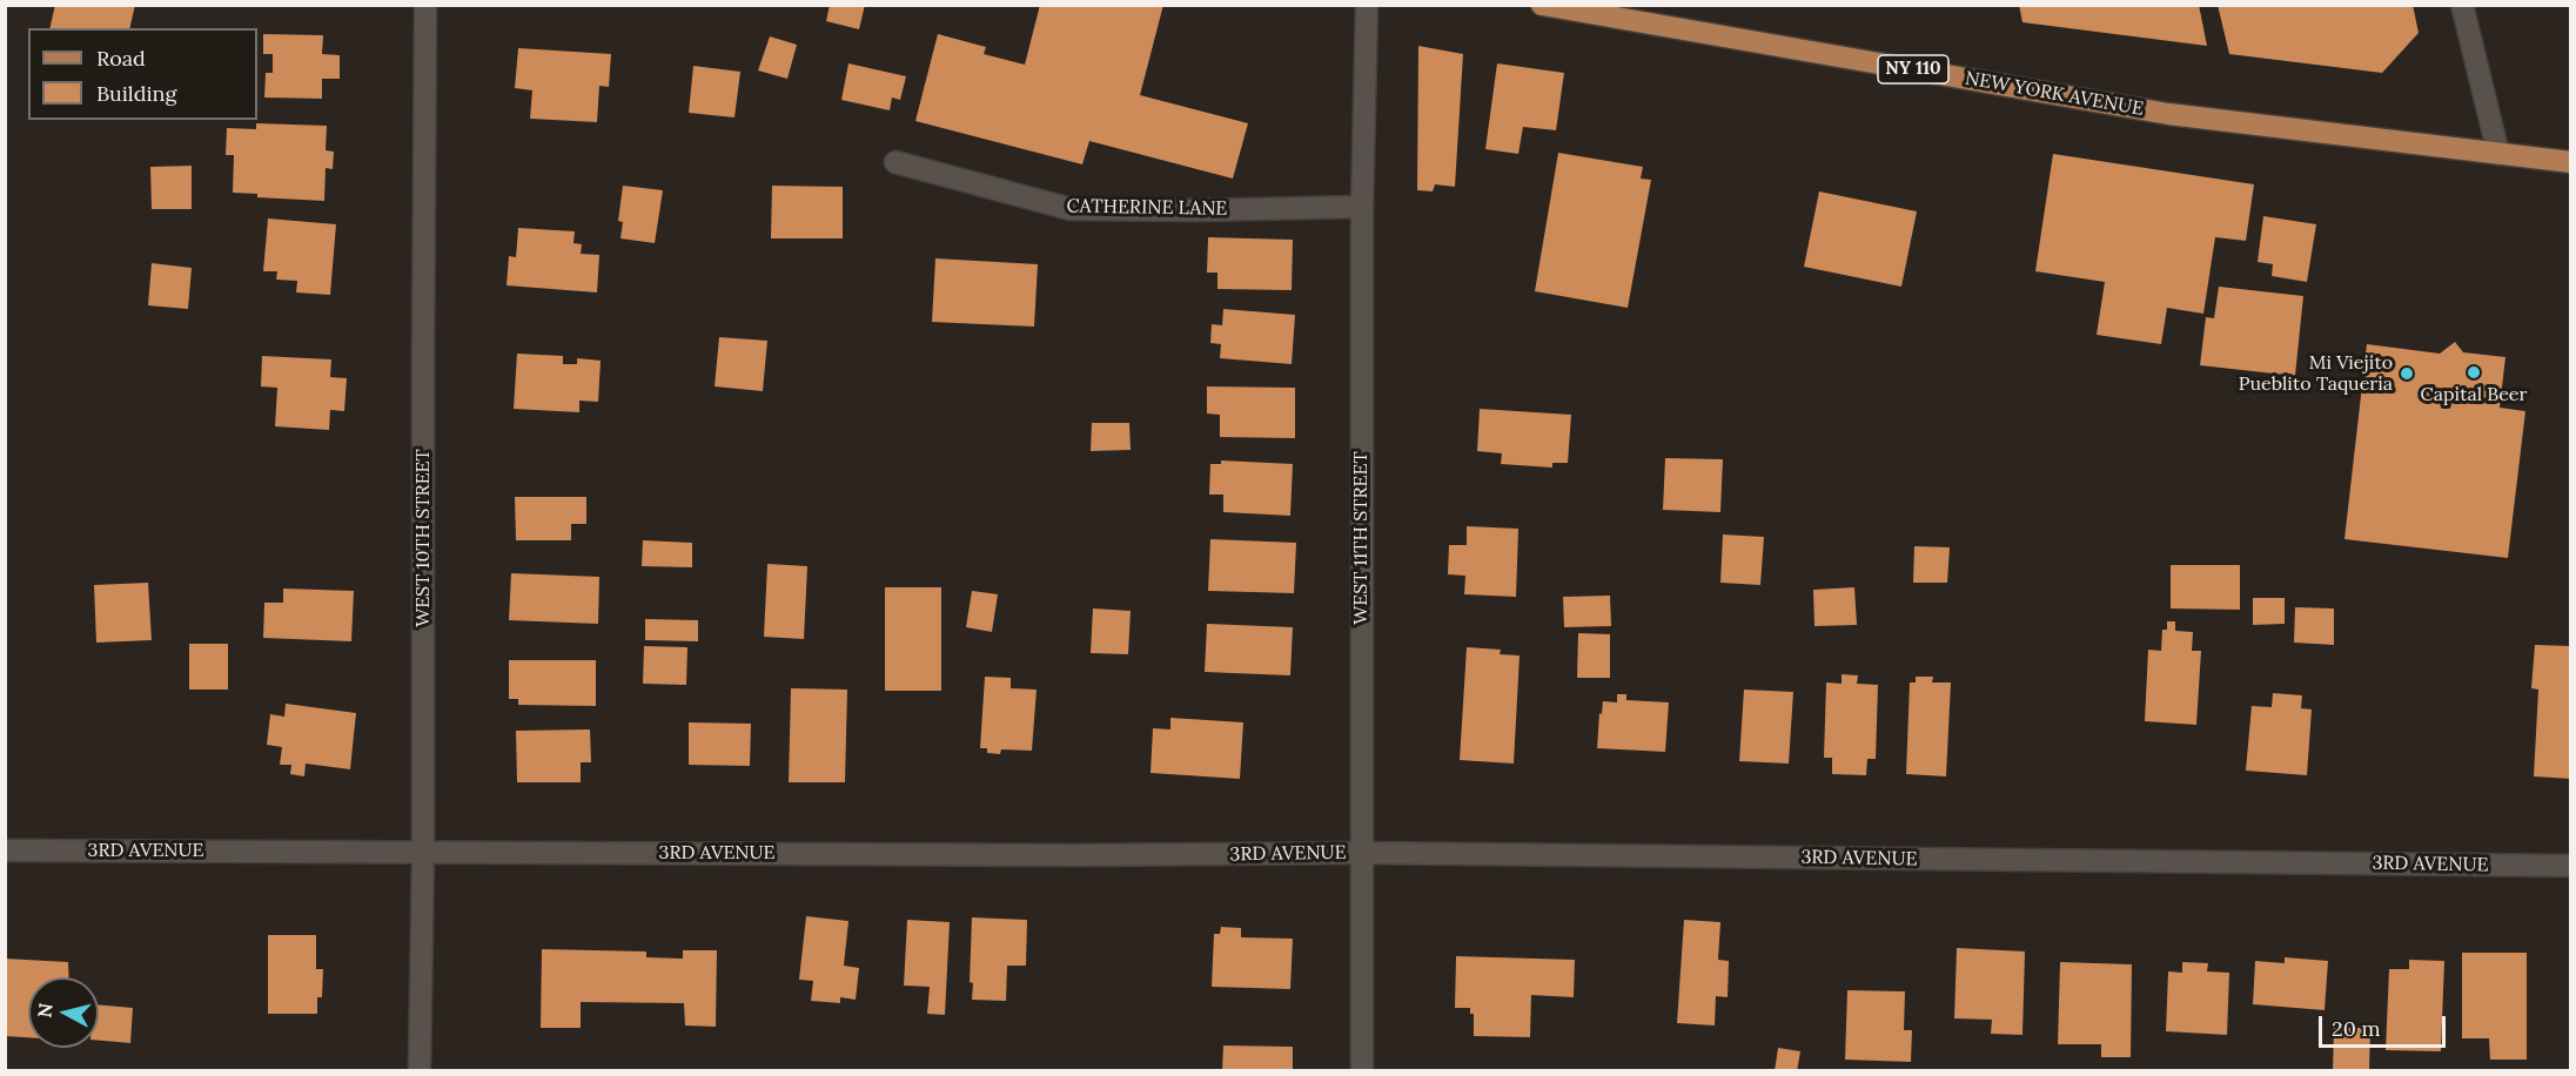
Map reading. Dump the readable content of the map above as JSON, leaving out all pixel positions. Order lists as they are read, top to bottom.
{
  "streets": {
    "main road": ["NY 110", "NEW YORK AVENUE"],
    "street": [
      "CATHERINE LANE",
      "WEST 10TH STREET",
      "WEST 11TH STREET",
      "3RD AVENUE"
    ]
  },
  "crossings": [
    ["CATHERINE LANE", "WEST 11TH STREET"],
    ["WEST 10TH STREET", "3RD AVENUE"],
    ["WEST 11TH STREET", "3RD AVENUE"]
  ],
  "places": ["Capital Beer", "Mi Viejito Pueblito Taqueria"],
  "legend": ["Road", "Building"],
  "scale_bar": "20 m",
  "north": "left"
}
